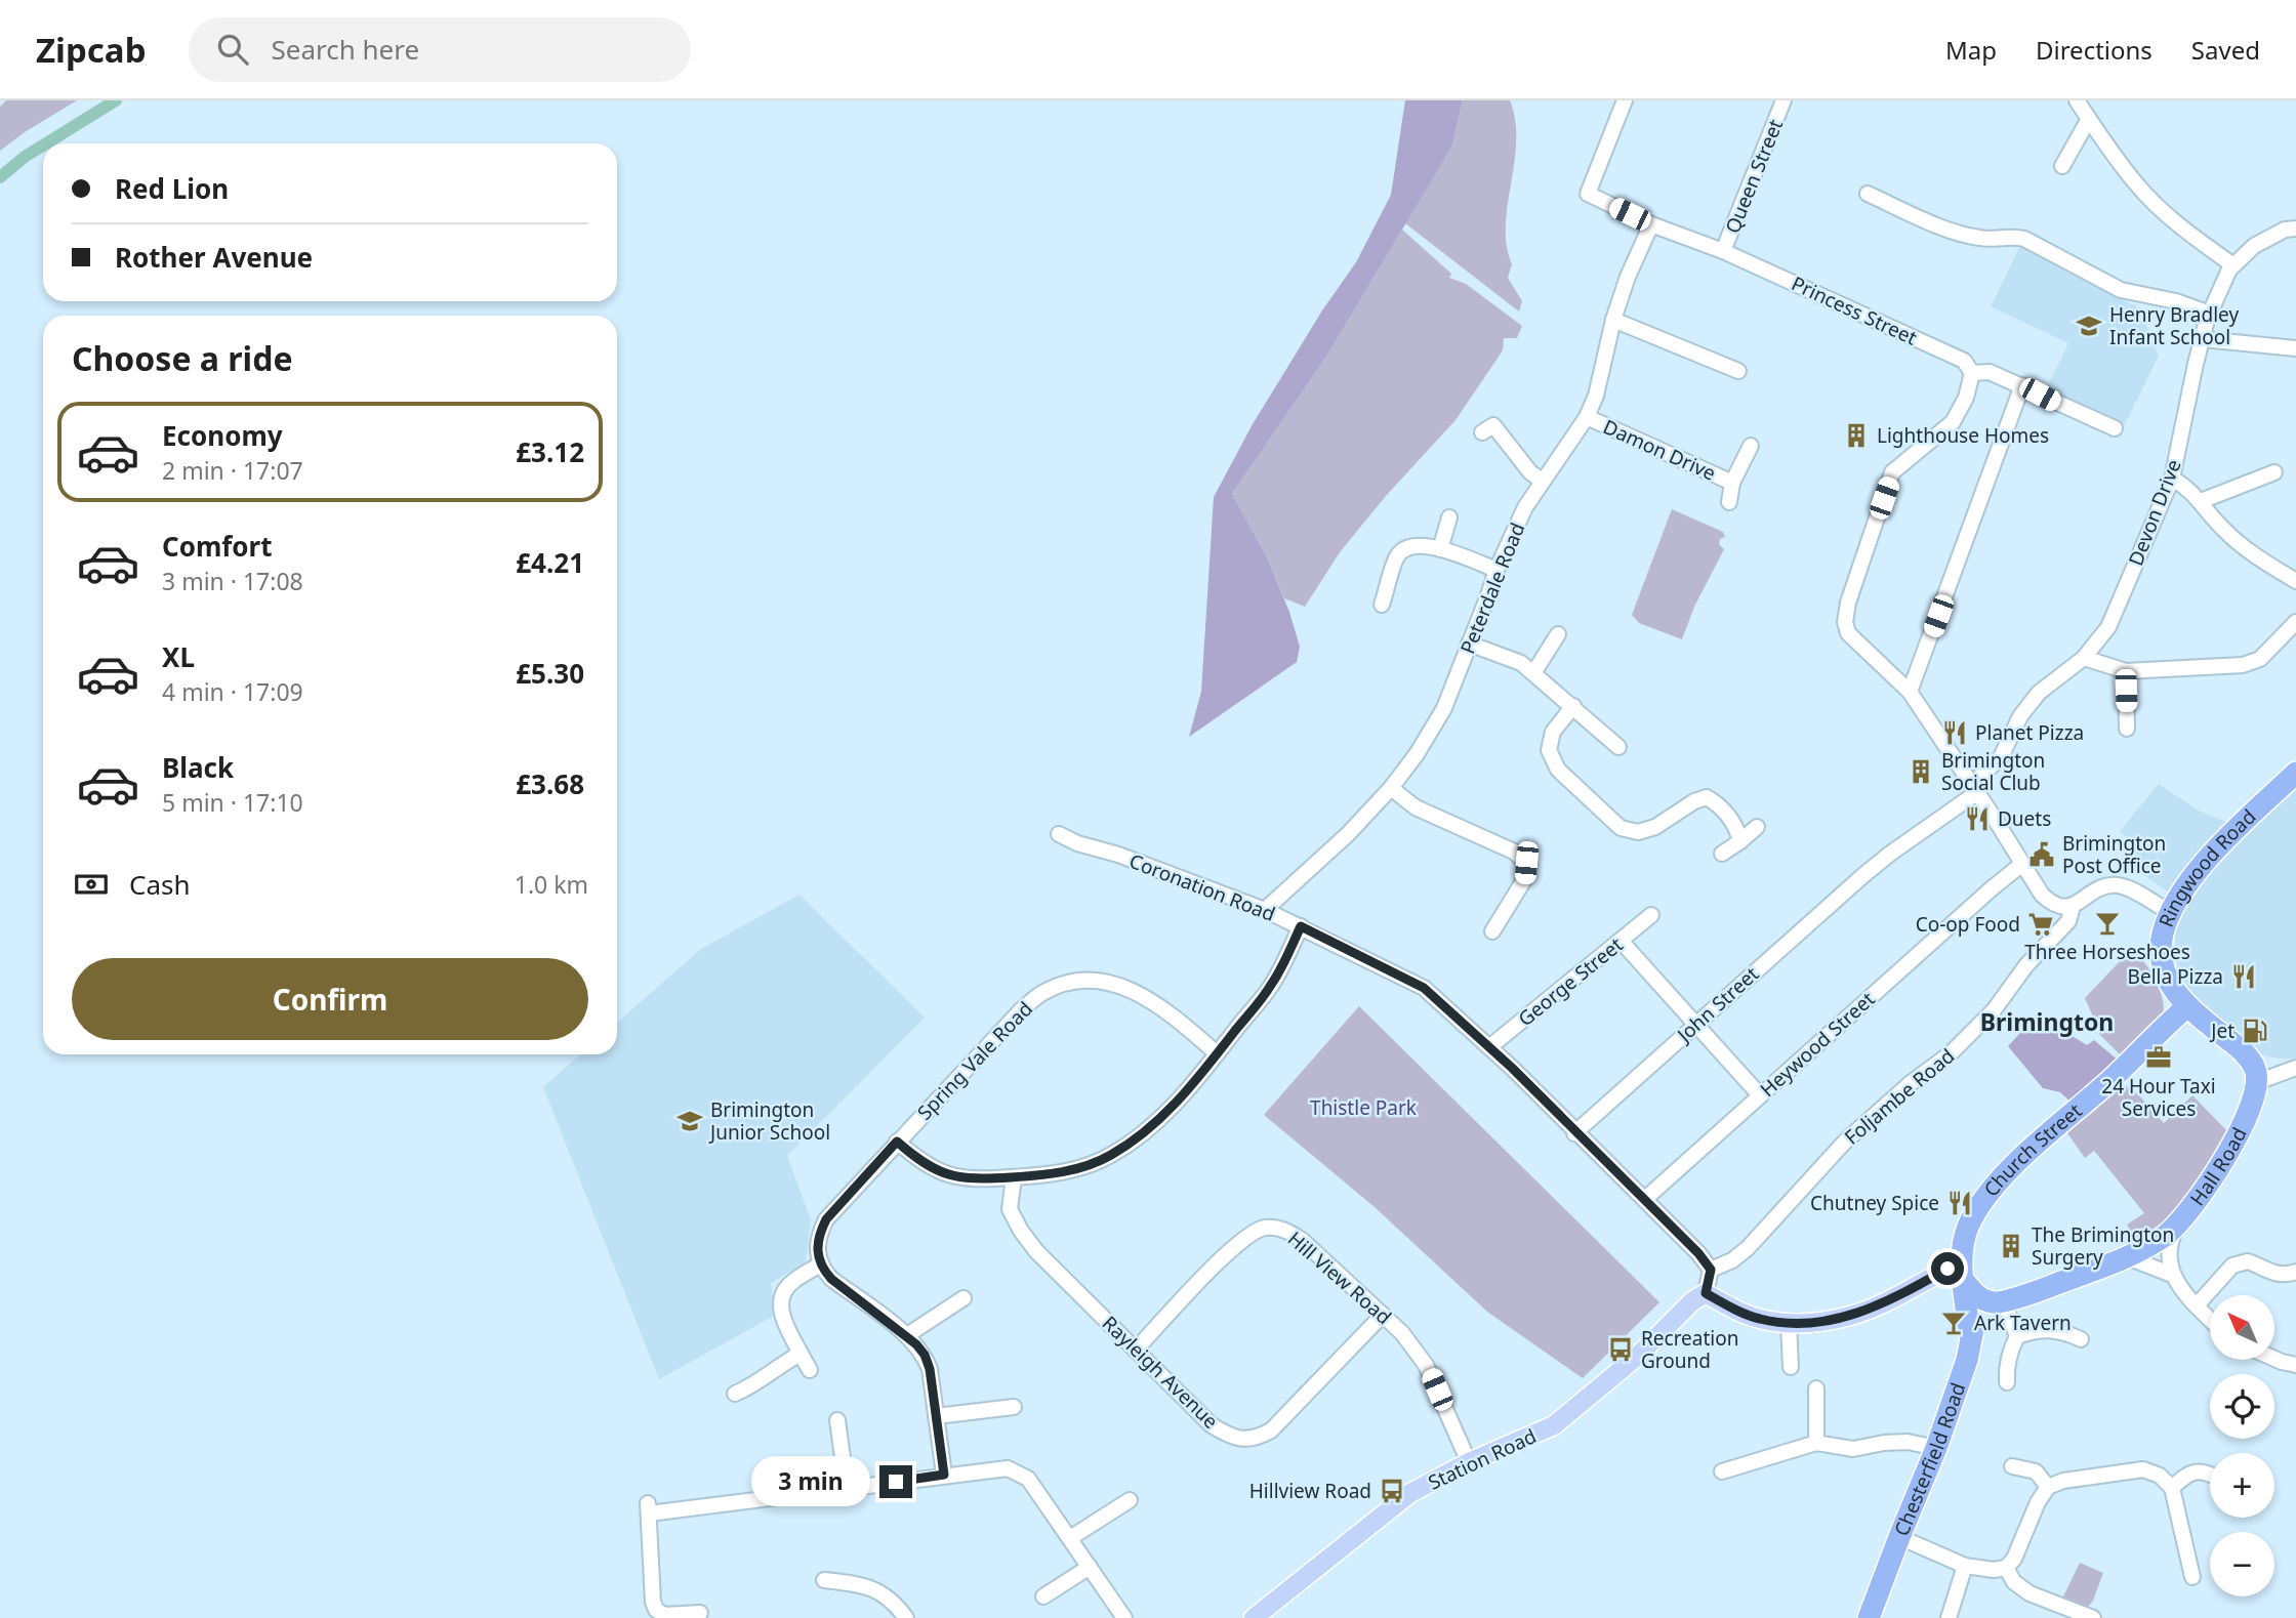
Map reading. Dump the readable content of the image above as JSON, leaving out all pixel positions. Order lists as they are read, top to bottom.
{
  "streets": {
    "highway": [
      "Ringwood Road",
      "Church Street",
      "Hall Road",
      "Chesterfield Road"
    ],
    "main road": ["Station Road"],
    "street": [
      "Queen Street",
      "Princess Street",
      "Damon Drive",
      "Devon Drive",
      "Peterdale Road",
      "Coronation Road",
      "George Street",
      "John Street",
      "Heywood Street",
      "Spring Vale Road",
      "Foljambe Road",
      "Hill View Road",
      "Rayleigh Avenue"
    ]
  },
  "crossings": [
    ["Queen Street", "Princess Street"],
    ["Princess Street", "Peterdale Road"],
    ["Damon Drive", "Peterdale Road"],
    ["Devon Drive", "John Street"],
    ["Peterdale Road", "Coronation Road"],
    ["Ringwood Road", "Church Street"],
    ["Ringwood Road", "Hall Road"],
    ["Coronation Road", "George Street"],
    ["Coronation Road", "John Street"],
    ["Coronation Road", "Heywood Street"],
    ["Coronation Road", "Foljambe Road"],
    ["Church Street", "Chesterfield Road"],
    ["Hall Road", "Chesterfield Road"],
    ["Hill View Road", "Rayleigh Avenue"],
    ["Hill View Road", "Station Road"]
  ],
  "districts": ["Brimington"],
  "parks": ["Thistle Park"],
  "places": {
    "school or university": ["Henry Bradley Infant School", "Brimington Junior School"],
    "building": ["Lighthouse Homes", "Brimington Social Club", "The Brimington Surgery"],
    "restaurant": [
      "Planet Pizza",
      "Duets",
      "Bella Pizza",
      "Chutney Spice"
    ],
    "public building": ["Brimington Post Office"],
    "bar": ["Three Horseshoes", "Ark Tavern"],
    "supermarket": ["Co-op Food"],
    "fuel station": ["Jet"],
    "office": ["24 Hour Taxi Services"],
    "bus stop": ["Recreation Ground", "Hillview Road"]
  },
  "north": "top left",
  "page": {
    "header": "Zipcab",
    "search": "Search here",
    "nav": ["Map", "Directions", "Saved"],
    "banner": ["Red Lion", "Rother Avenue"],
    "heading": "Choose a ride",
    "list": [
      {
        "name": "Economy",
        "note": "2 min · 17:07",
        "value": "£3.12"
      },
      {
        "name": "Comfort",
        "note": "3 min · 17:08",
        "value": "£4.21"
      },
      {
        "name": "XL",
        "note": "4 min · 17:09",
        "value": "£5.30"
      },
      {
        "name": "Black",
        "note": "5 min · 17:10",
        "value": "£3.68"
      }
    ],
    "pay": ["Cash", "1.0 km"],
    "buttons": "Confirm",
    "map_buttons": ["+", "−"],
    "bubble": "3 min"
  }
}
